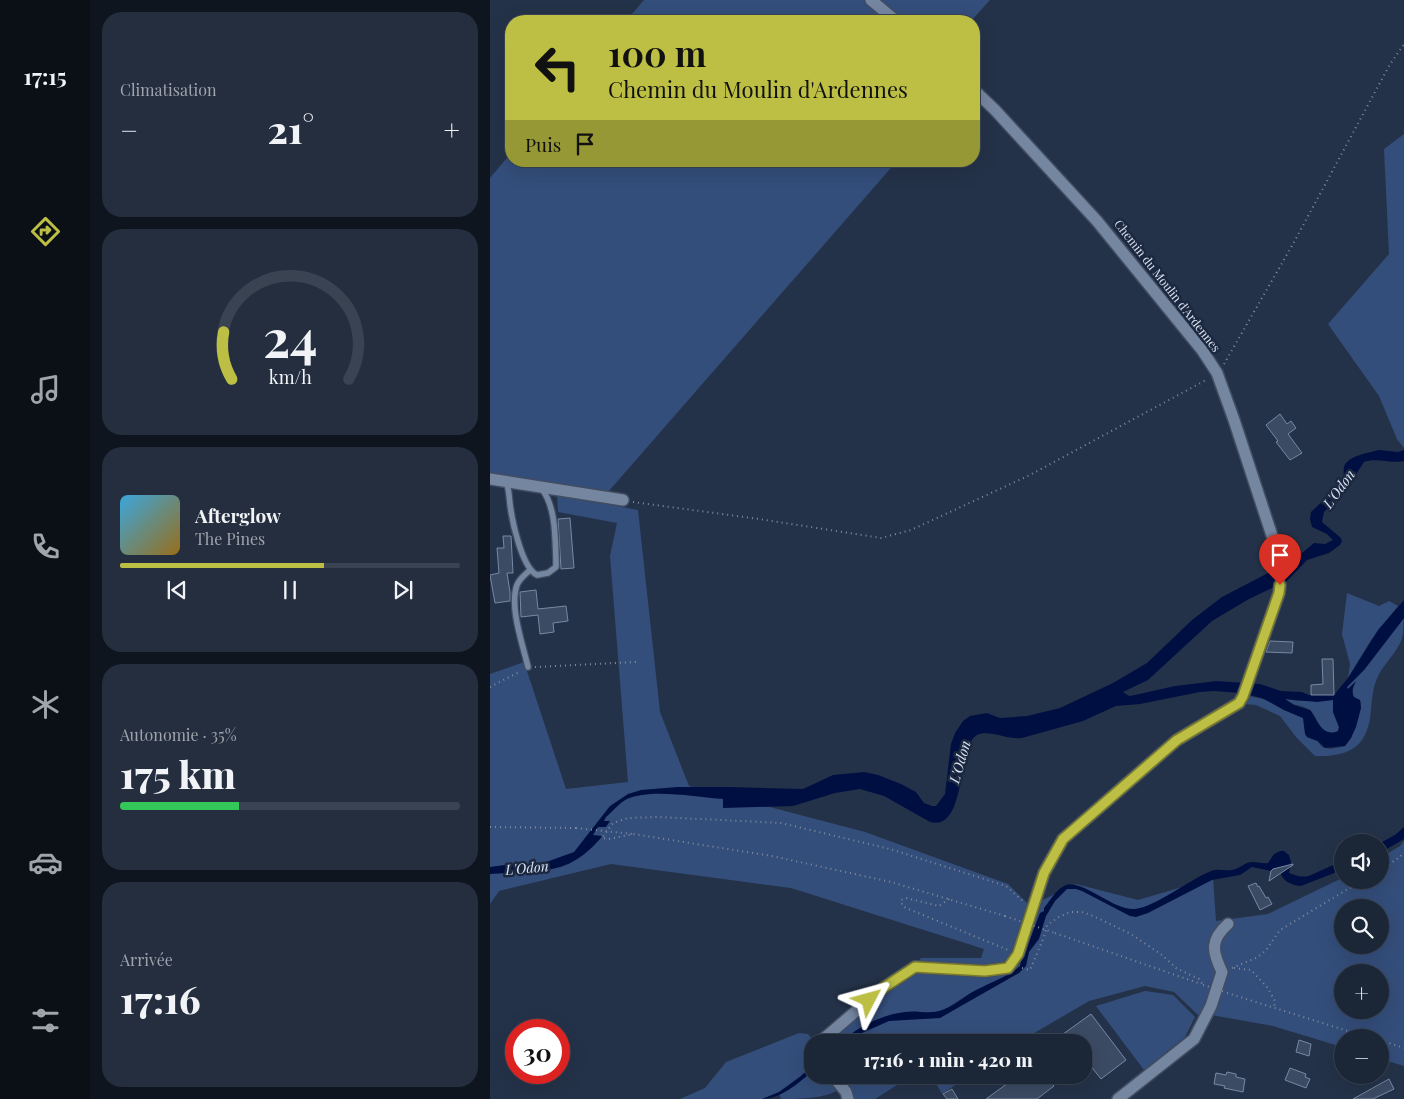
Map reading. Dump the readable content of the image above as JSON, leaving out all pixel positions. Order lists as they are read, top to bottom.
{
  "streets": {
    "street": ["Chemin du Moulin d'Ardennes"]
  },
  "water": ["L'Odon"],
  "page": {
    "tabs": "17:15",
    "tile": [
      "Climatisation",
      ["Autonomie · 35%", "175 km"],
      ["Arrivée", "17:16"]
    ],
    "turn": ["100 m", "Chemin du Moulin d'Ardennes"],
    "heat": ["−", "21°", "+"],
    "then": "Puis",
    "song": ["Afterglow", "The Pines"],
    "map_buttons": ["+", "−"],
    "limit": "30",
    "trip": "17:16 · 1 min · 420 m",
    "gauge": ["24", "km/h"]
  }
}
